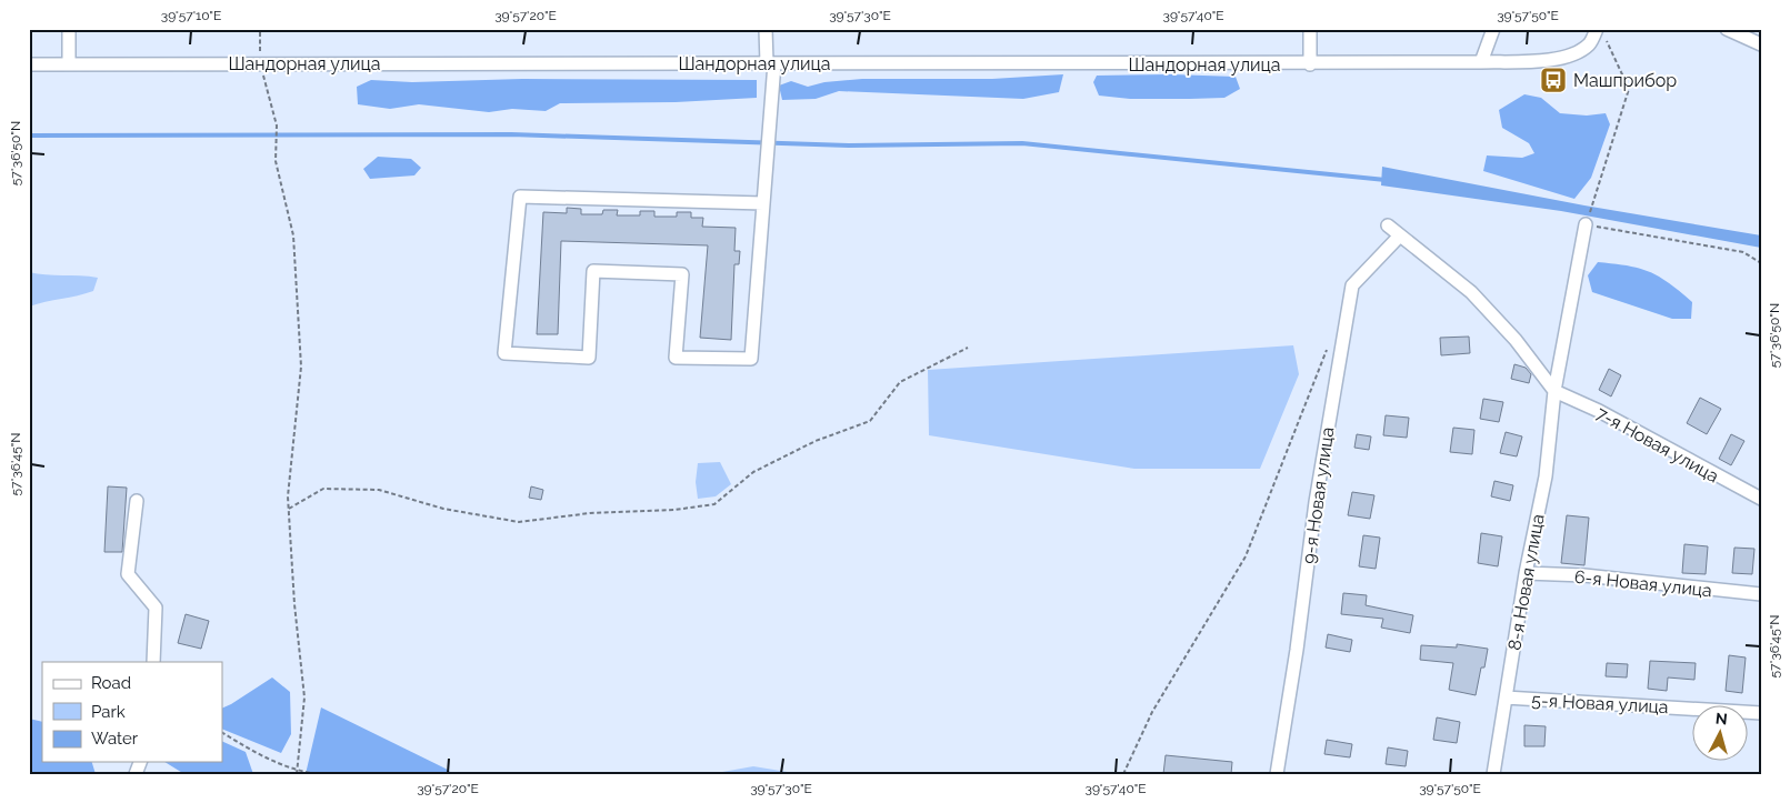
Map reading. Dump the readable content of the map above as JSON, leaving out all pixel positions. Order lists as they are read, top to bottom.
{
  "streets": {
    "street": [
      "Шандорная улица",
      "7-я Новая улица",
      "9-я Новая улица",
      "8-я Новая улица",
      "6-я Новая улица",
      "5-я Новая улица"
    ]
  },
  "crossings": [
    ["7-я Новая улица", "8-я Новая улица"],
    ["8-я Новая улица", "6-я Новая улица"],
    ["8-я Новая улица", "5-я Новая улица"]
  ],
  "places": {
    "bus stop": ["Машприбор"]
  },
  "legend": ["Road", "Park", "Water"],
  "north": "top",
  "coordinates": [
    "39°57'10\"E",
    "39°57'20\"E",
    "39°57'30\"E",
    "39°57'40\"E",
    "39°57'50\"E",
    "57°36'50\"N",
    "57°36'45\"N"
  ]
}
